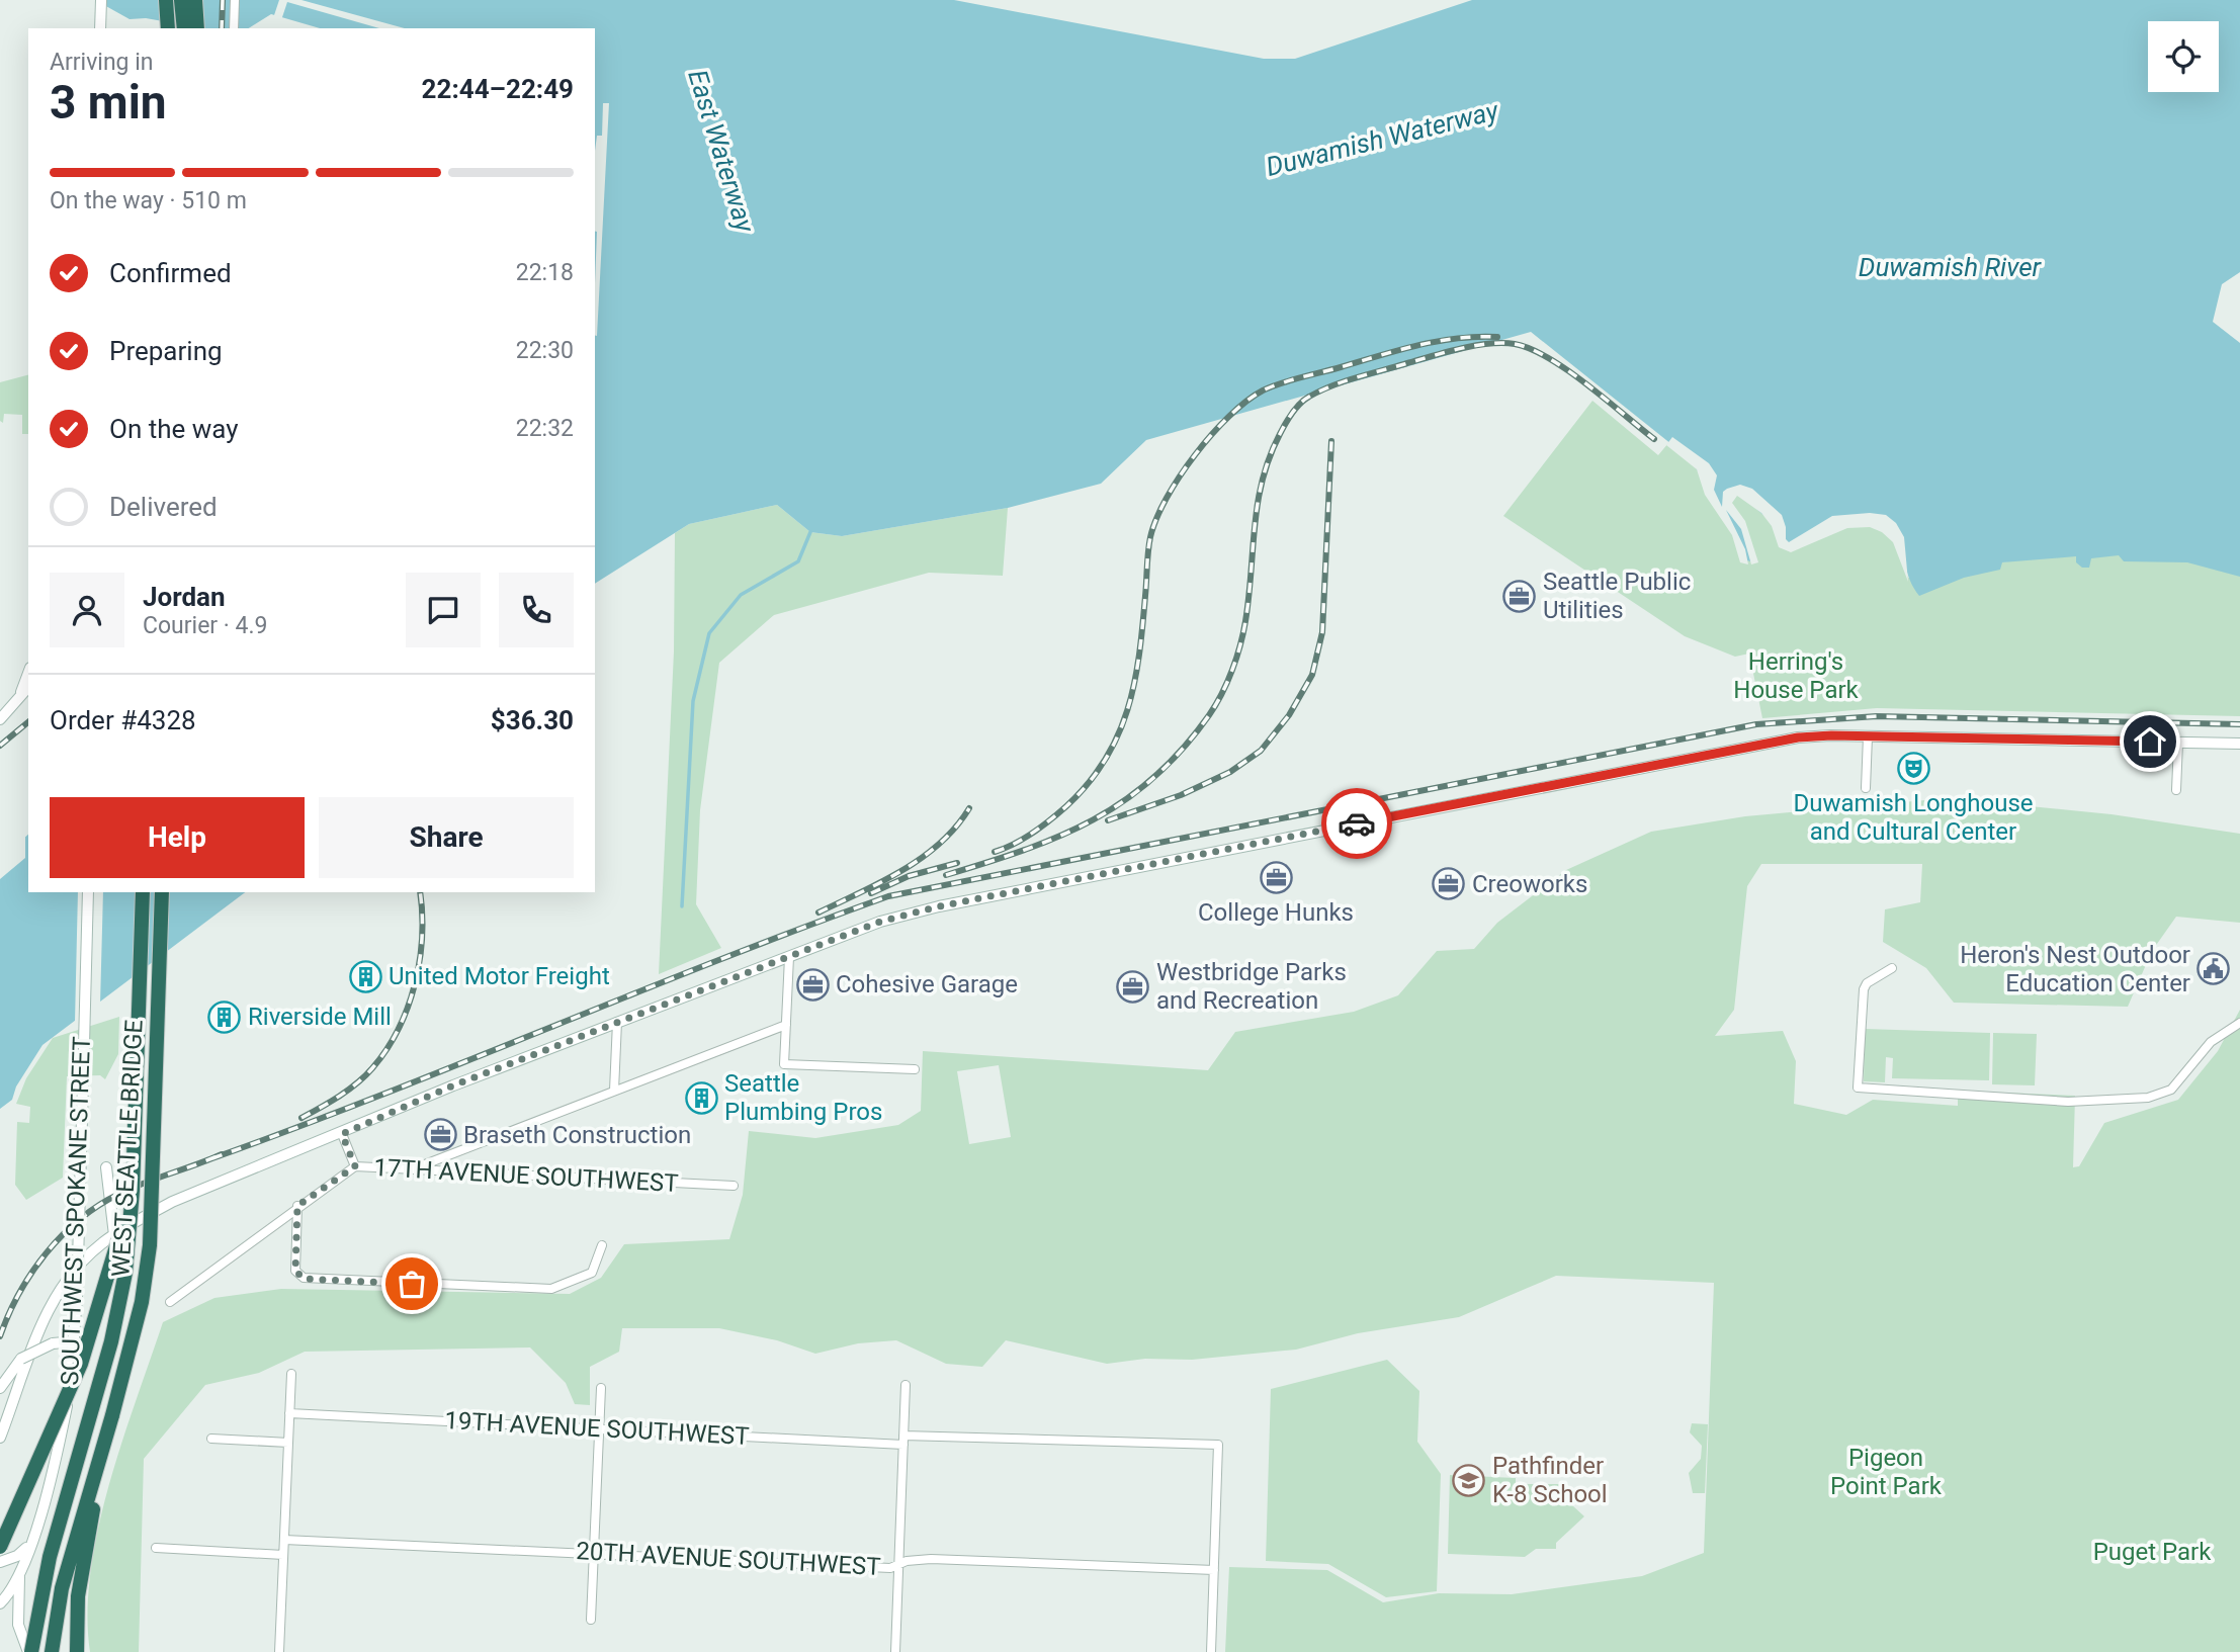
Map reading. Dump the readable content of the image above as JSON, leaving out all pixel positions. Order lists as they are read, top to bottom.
{
  "streets": {
    "highway": ["WEST SEATTLE BRIDGE"],
    "main road": ["SOUTHWEST SPOKANE STREET"],
    "street": ["17TH AVENUE SOUTHWEST", "19TH AVENUE SOUTHWEST", "20TH AVENUE SOUTHWEST"]
  },
  "crossings": [
    ["19TH AVENUE SOUTHWEST", "20TH AVENUE SOUTHWEST"]
  ],
  "water": ["Duwamish Waterway", "East Waterway", "Duwamish River"],
  "parks": ["Herring's House Park", "Pigeon Point Park", "Puget Park"],
  "places": {
    "office": [
      "Seattle Public Utilities",
      "College Hunks",
      "Creoworks",
      "Cohesive Garage",
      "Westbridge Parks and Recreation",
      "Braseth Construction"
    ],
    "theatre": ["Duwamish Longhouse and Cultural Center"],
    "public building": ["Heron's Nest Outdoor Education Center"],
    "building": ["United Motor Freight", "Riverside Mill", "Seattle Plumbing Pros"],
    "school or university": ["Pathfinder K-8 School"]
  },
  "page": {
    "heading": ["3 min", "Arriving in", "22:44–22:49"],
    "panel": [
      "Jordan",
      "Courier · 4.9",
      "Order #4328",
      "$36.30"
    ],
    "bar": "On the way · 510 m",
    "list": [
      ["Confirmed", "22:18"],
      ["Preparing", "22:30"],
      ["On the way", "22:32"],
      "Delivered"
    ],
    "buttons": ["Help", "Share"]
  }
}
